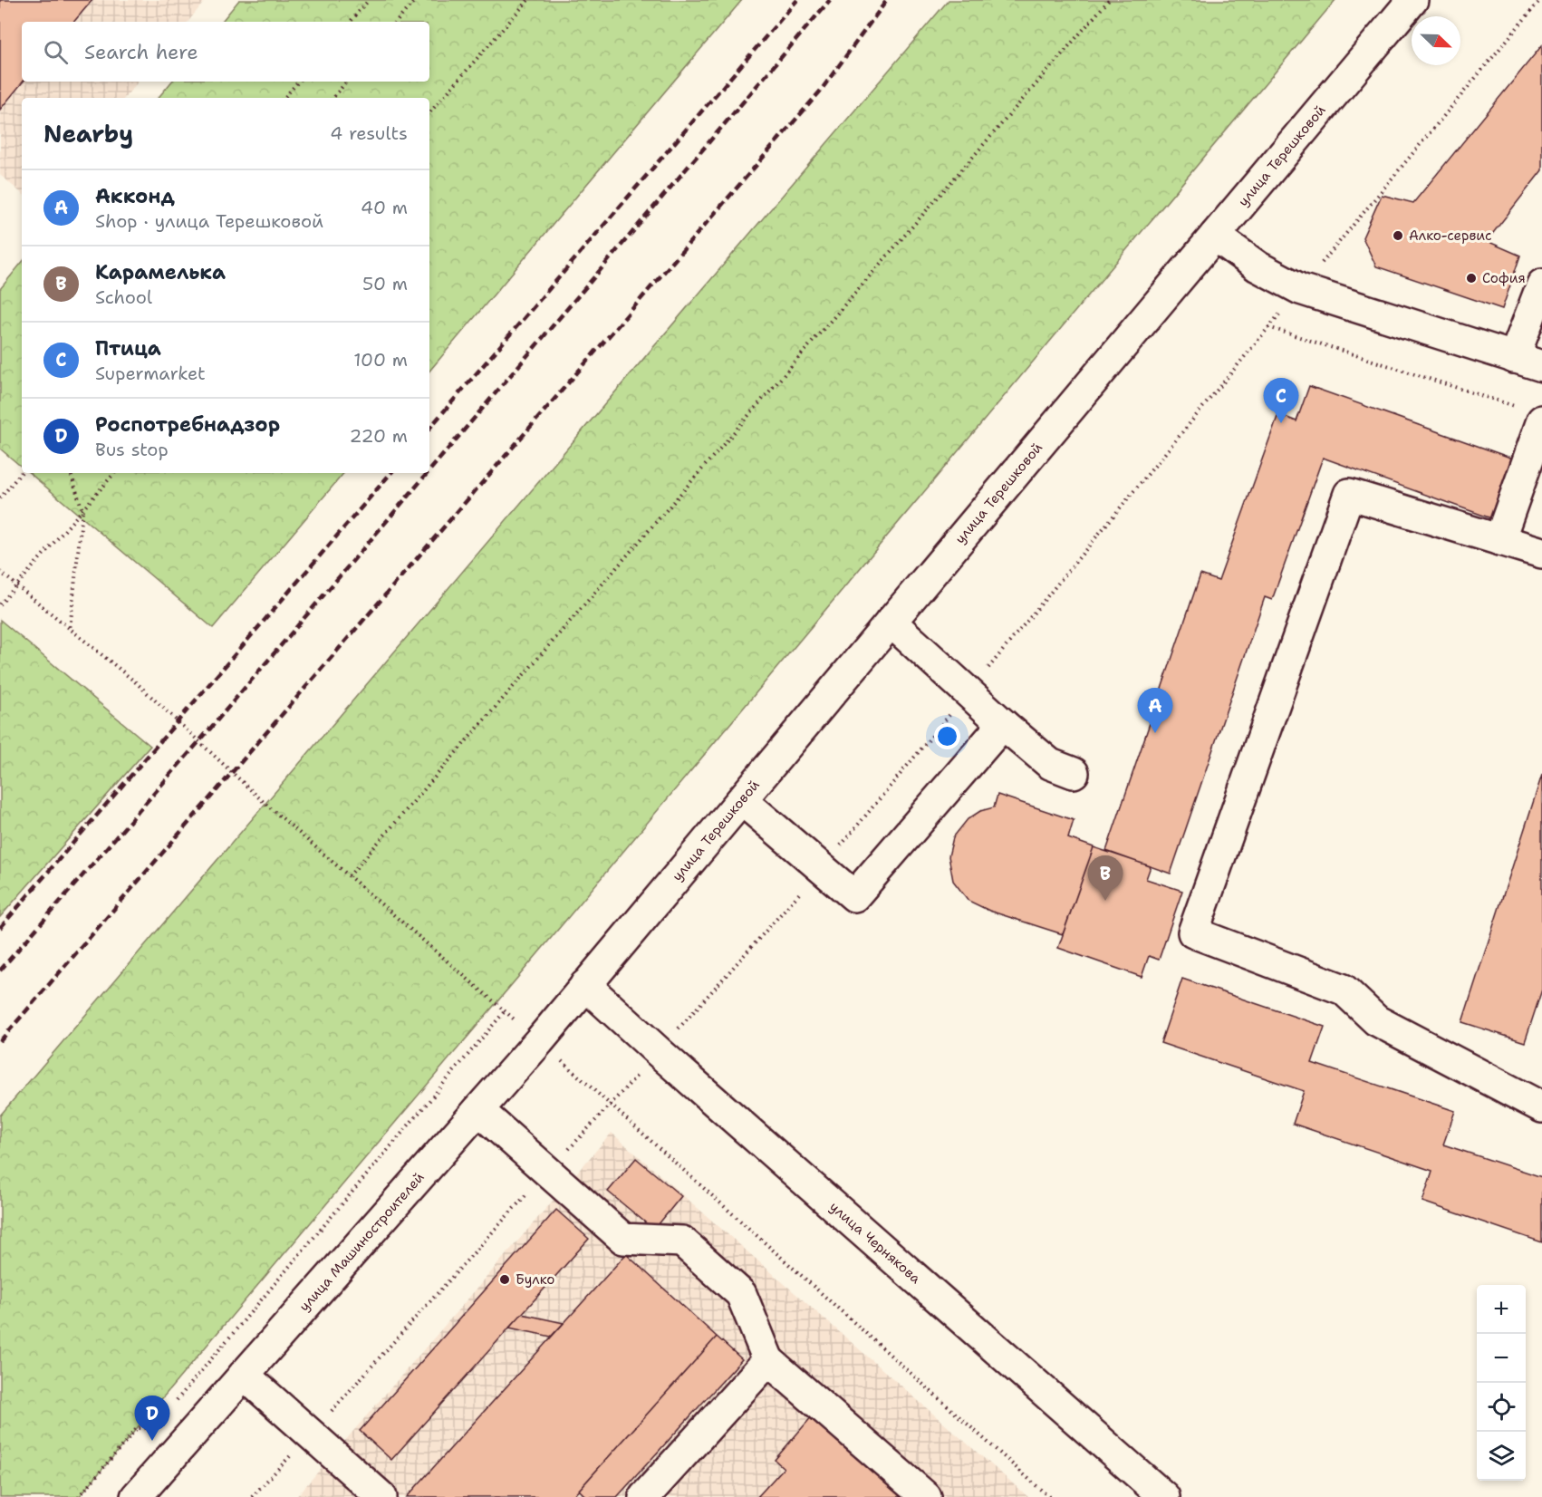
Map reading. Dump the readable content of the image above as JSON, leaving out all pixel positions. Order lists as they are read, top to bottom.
{
  "streets": {
    "main road": ["улица Терешковой", "улица Чернякова", "улица Машиностроителей"]
  },
  "crossings": [
    ["улица Терешковой", "улица Чернякова"],
    ["улица Терешковой", "улица Машиностроителей"],
    ["улица Чернякова", "улица Машиностроителей"]
  ],
  "places": ["Алко-сервис", "София", "Булко"],
  "north": "bottom right",
  "page": {
    "search": "Search here",
    "heading": ["Nearby", "4 results"],
    "list": [
      {
        "mark": "A",
        "name": "Акконд",
        "note": "Shop · улица Терешковой",
        "value": "40 m"
      },
      {
        "mark": "B",
        "name": "Карамелька",
        "note": "School",
        "value": "50 m"
      },
      {
        "mark": "C",
        "name": "Птица",
        "note": "Supermarket",
        "value": "100 m"
      },
      {
        "mark": "D",
        "name": "Роспотребнадзор",
        "note": "Bus stop",
        "value": "220 m"
      }
    ],
    "pins": [
      "C",
      "A",
      "B",
      "D"
    ],
    "map_buttons": ["+", "−"]
  }
}
